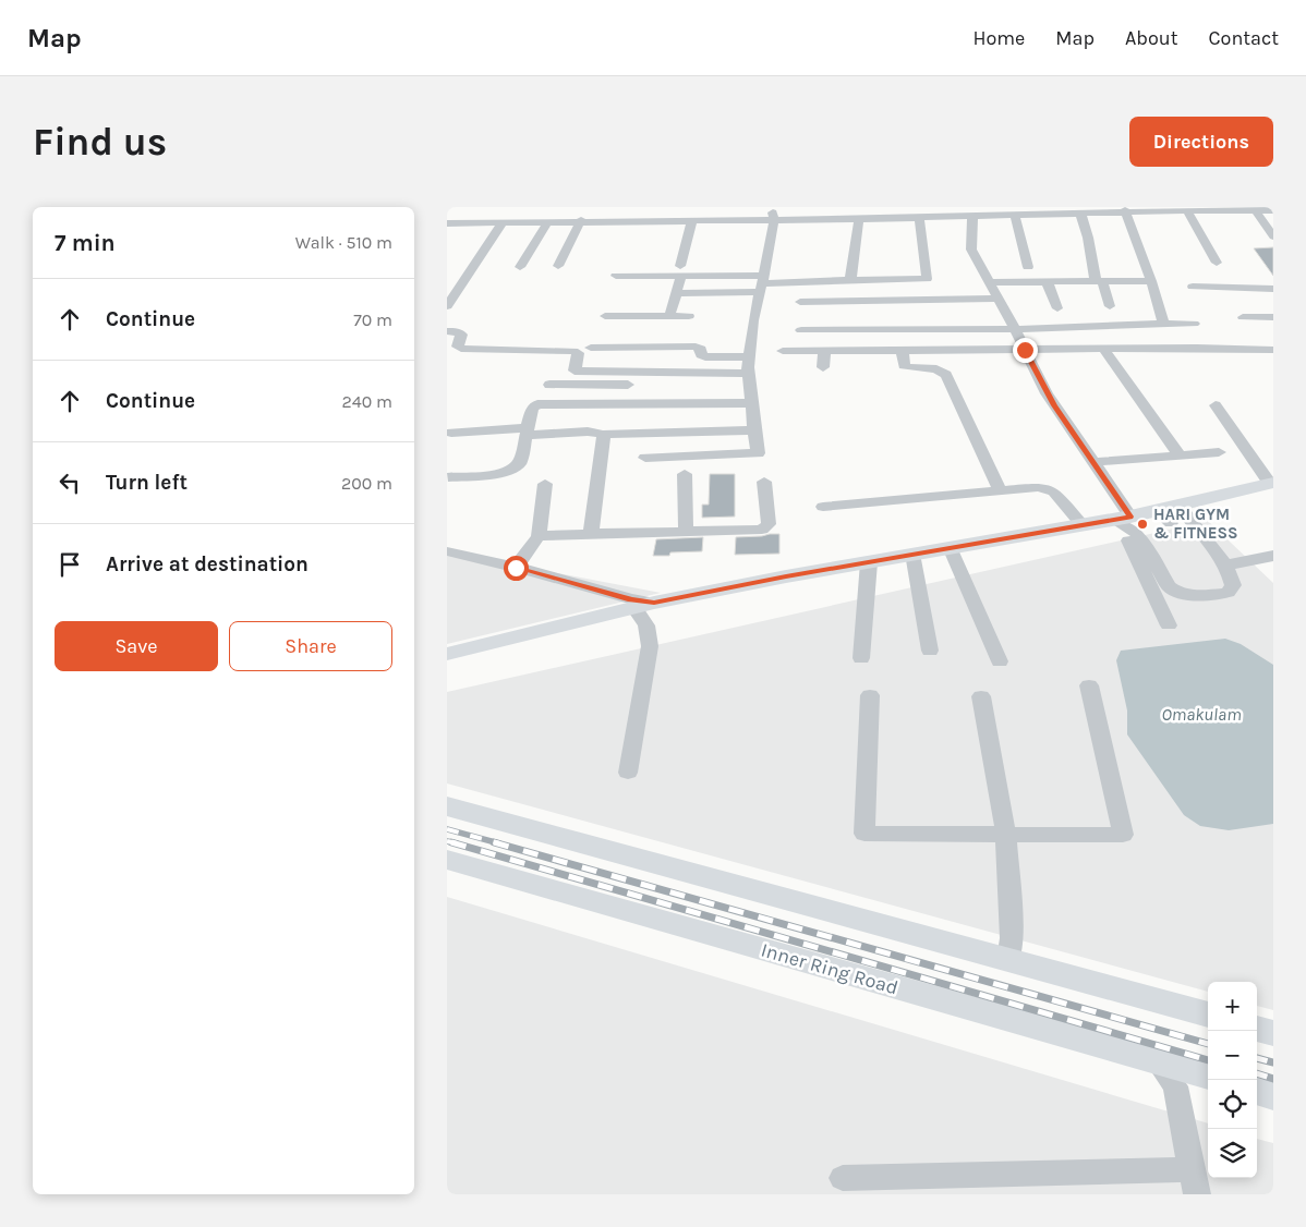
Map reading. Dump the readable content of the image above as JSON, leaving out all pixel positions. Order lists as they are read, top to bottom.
{
  "streets": {
    "main road": ["Inner Ring Road"]
  },
  "water": ["Omakulam"],
  "places": ["HARI GYM & FITNESS"],
  "page": {
    "header": "Map",
    "nav": [
      "Home",
      "Map",
      "About",
      "Contact"
    ],
    "buttons": [
      "Directions",
      ["Save", "Share"]
    ],
    "title": "Find us",
    "heading": ["7 min", "Walk · 510 m"],
    "list": [
      ["Continue", "70 m"],
      ["Continue", "240 m"],
      ["Turn left", "200 m"],
      "Arrive at destination"
    ],
    "map_buttons": ["+", "−"]
  }
}
